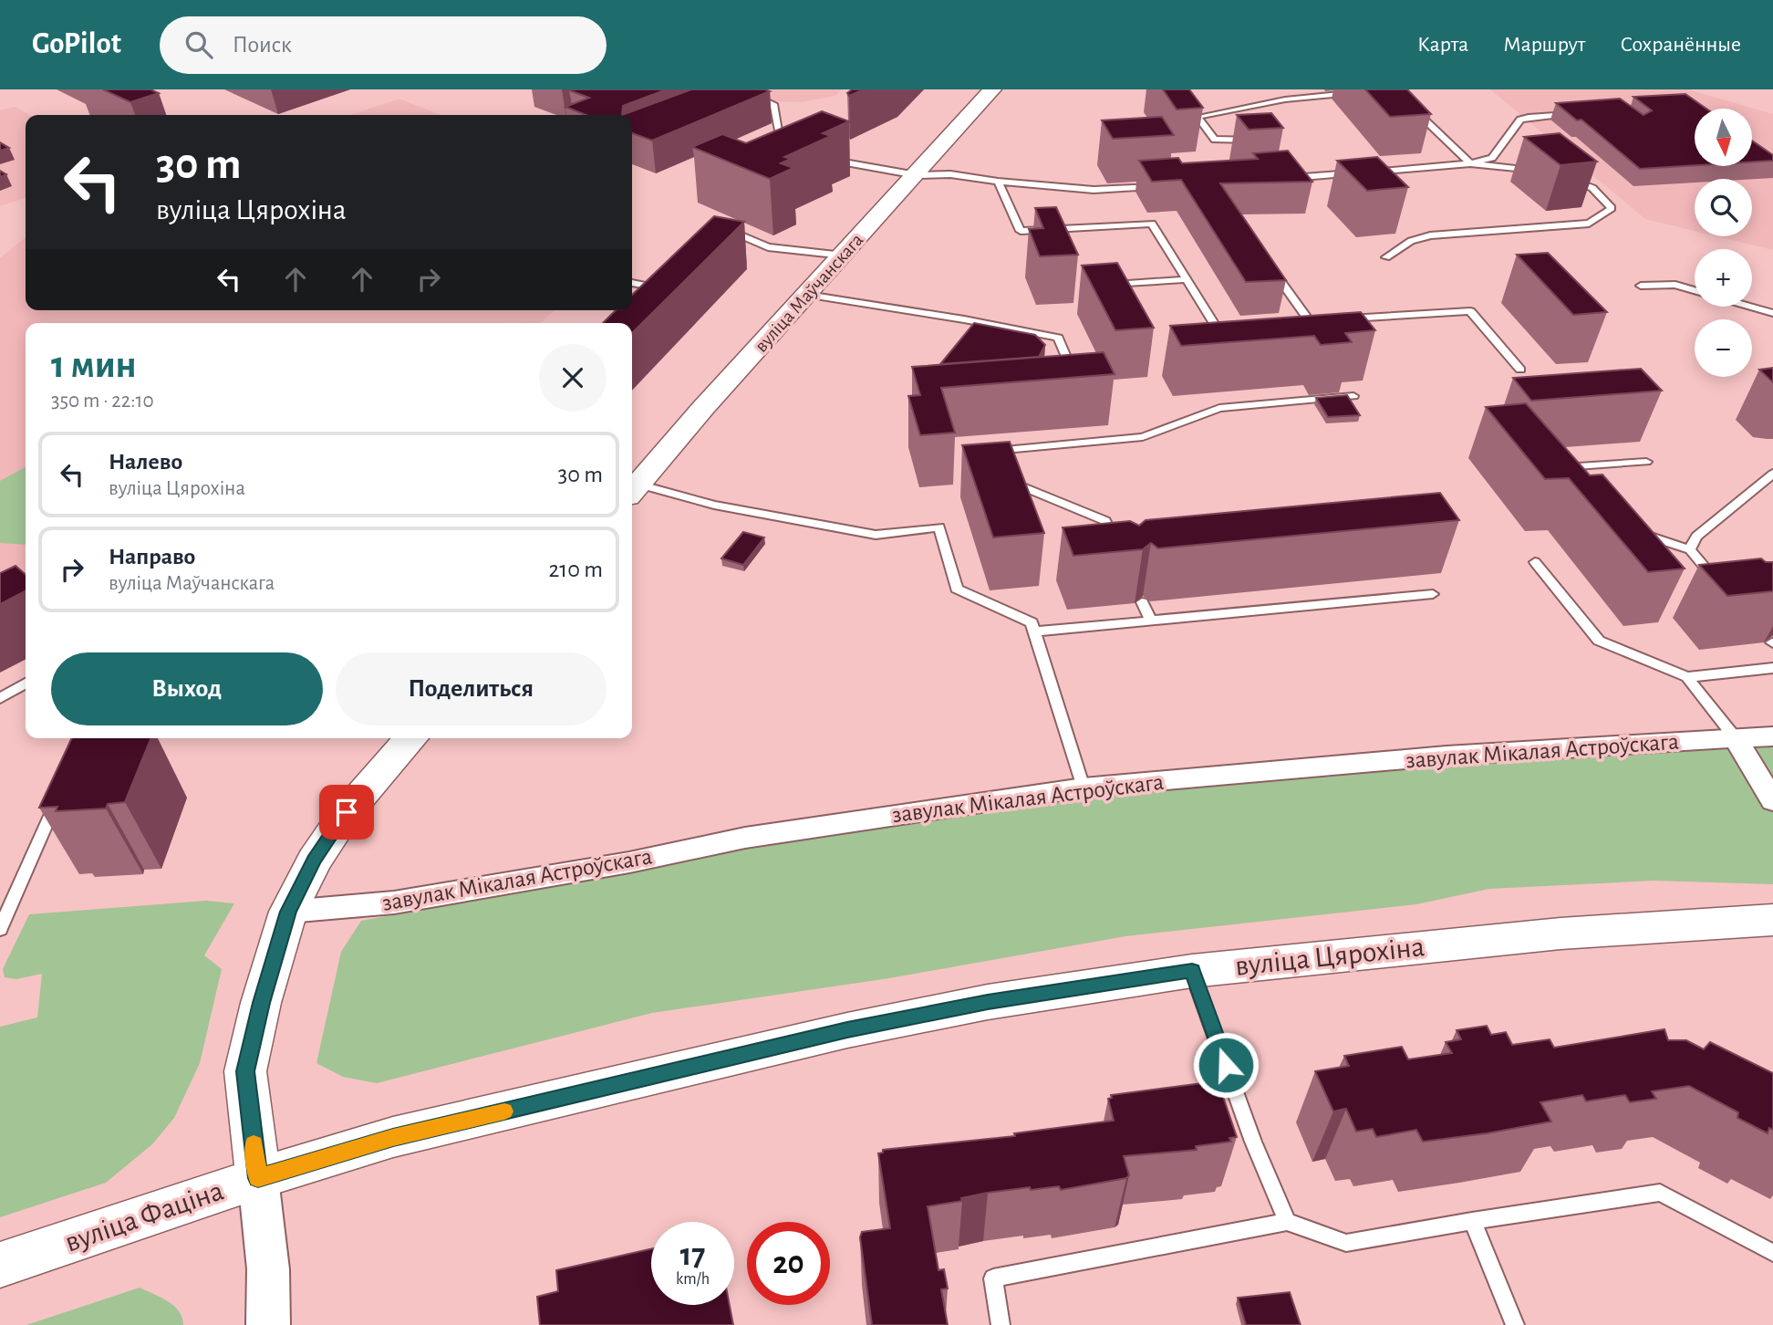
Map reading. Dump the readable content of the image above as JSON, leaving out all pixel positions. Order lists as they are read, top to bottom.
{
  "streets": {
    "main road": ["вуліца Маўчанскага", "вуліца Цярохіна", "вуліца Фаціна"],
    "street": ["завулак Мікалая Астроўскага"]
  },
  "crossings": [
    ["вуліца Цярохіна", "вуліца Фаціна"]
  ],
  "north": "bottom",
  "page": {
    "header": "GoPilot",
    "search": "Поиск",
    "nav": ["Карта", "Маршрут", "Сохранённые"],
    "map_buttons": ["+", "−"],
    "turn": ["30 m", "вуліца Цярохіна"],
    "heading": ["1 мин", "350 m · 22:10"],
    "list": [
      {
        "name": "Налево",
        "note": "вуліца Цярохіна",
        "value": "30 m"
      },
      {
        "name": "Направо",
        "note": "вуліца Маўчанскага",
        "value": "210 m"
      }
    ],
    "buttons": ["Выход", "Поделиться"],
    "speed": "17 km/h",
    "limit": "20"
  }
}
